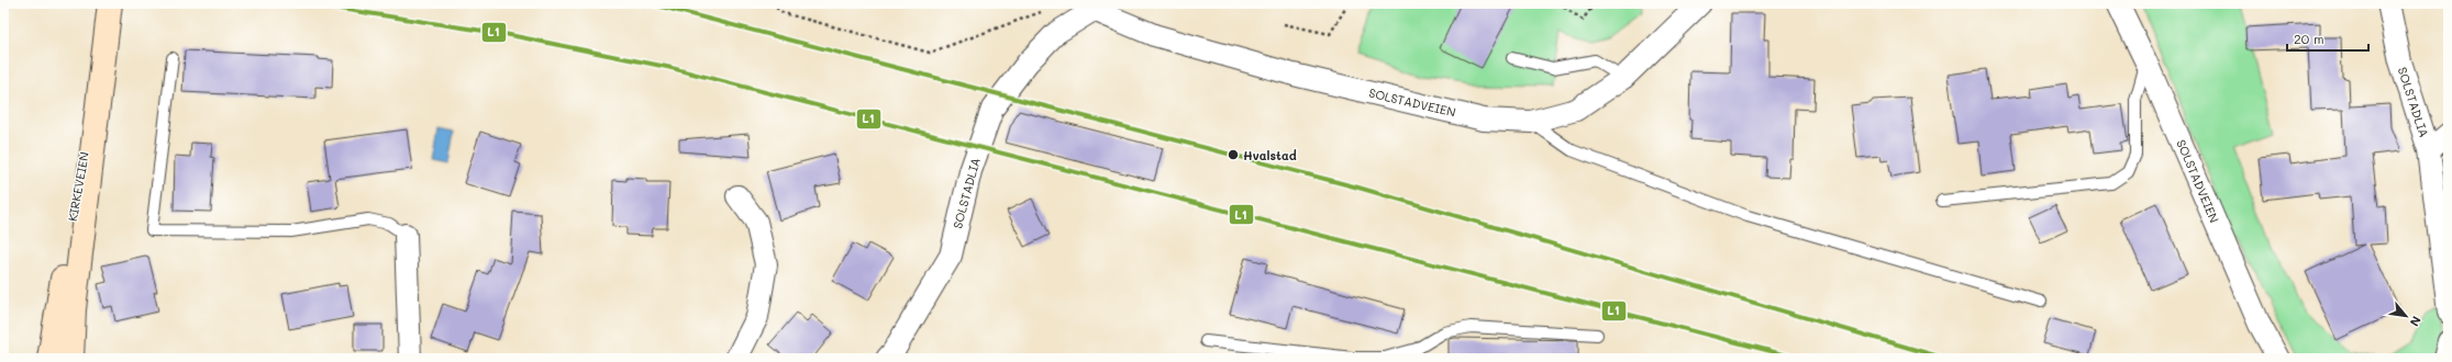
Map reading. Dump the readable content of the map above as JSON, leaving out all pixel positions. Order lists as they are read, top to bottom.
{
  "streets": {
    "main road": ["KIRKEVEIEN"],
    "street": ["SOLSTADVEIEN", "SOLSTADLIA"]
  },
  "crossings": [
    ["SOLSTADVEIEN", "SOLSTADLIA"]
  ],
  "places": ["Hvalstad"],
  "lines": ["transit line L1"],
  "scale_bar": "20 m",
  "north": "bottom right"
}
